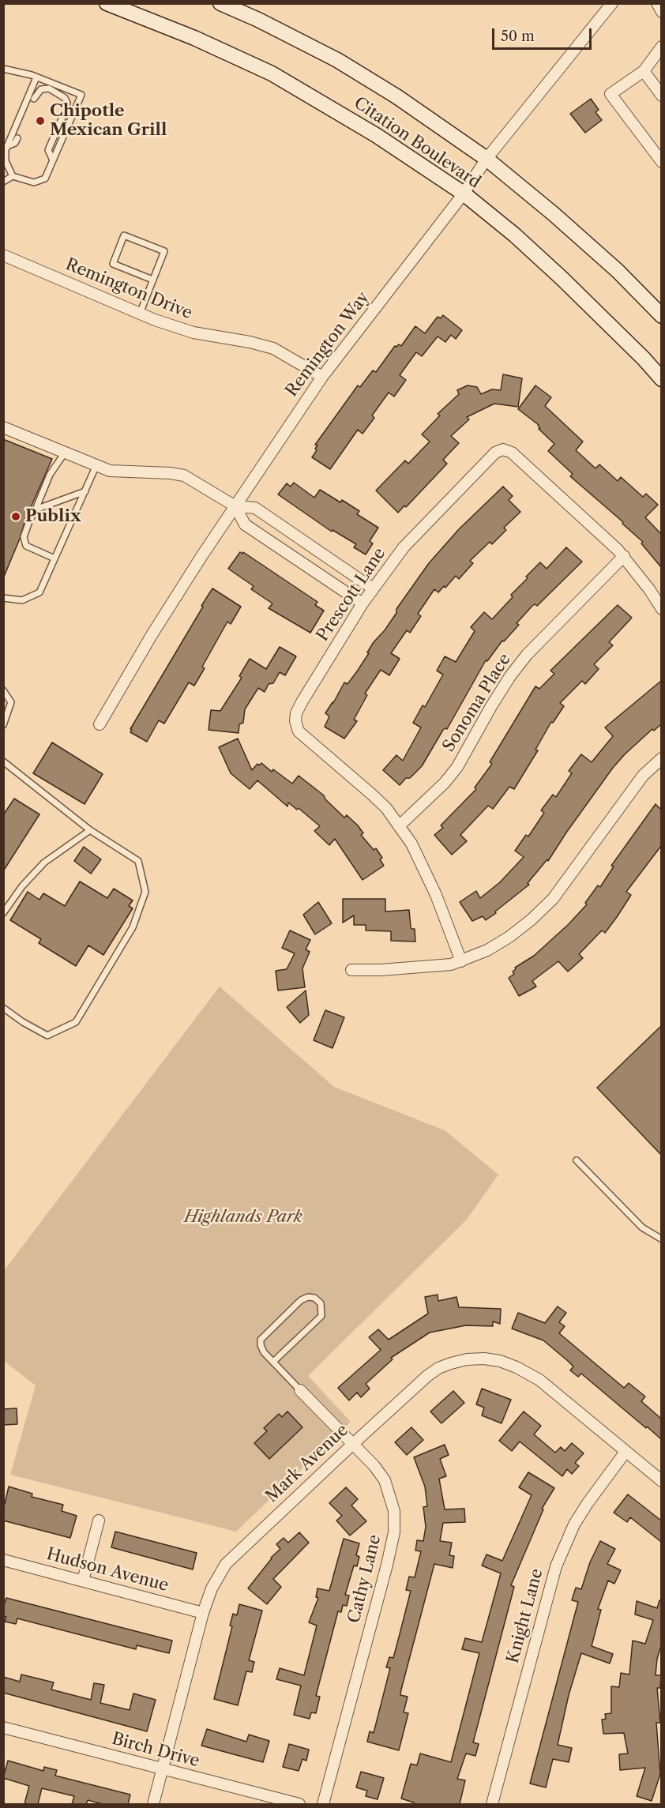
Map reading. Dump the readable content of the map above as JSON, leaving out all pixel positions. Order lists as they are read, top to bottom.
{
  "streets": {
    "main road": ["Citation Boulevard"],
    "street": [
      "Remington Drive",
      "Remington Way",
      "Prescott Lane",
      "Sonoma Place",
      "Mark Avenue",
      "Hudson Avenue",
      "Cathy Lane",
      "Knight Lane",
      "Birch Drive"
    ]
  },
  "crossings": [
    ["Citation Boulevard", "Remington Way"],
    ["Remington Drive", "Remington Way"],
    ["Prescott Lane", "Sonoma Place"],
    ["Mark Avenue", "Hudson Avenue"],
    ["Mark Avenue", "Cathy Lane"],
    ["Mark Avenue", "Knight Lane"],
    ["Mark Avenue", "Birch Drive"]
  ],
  "parks": ["Highlands Park"],
  "places": ["Chipotle Mexican Grill", "Publix"],
  "scale_bar": "50 m"
}
